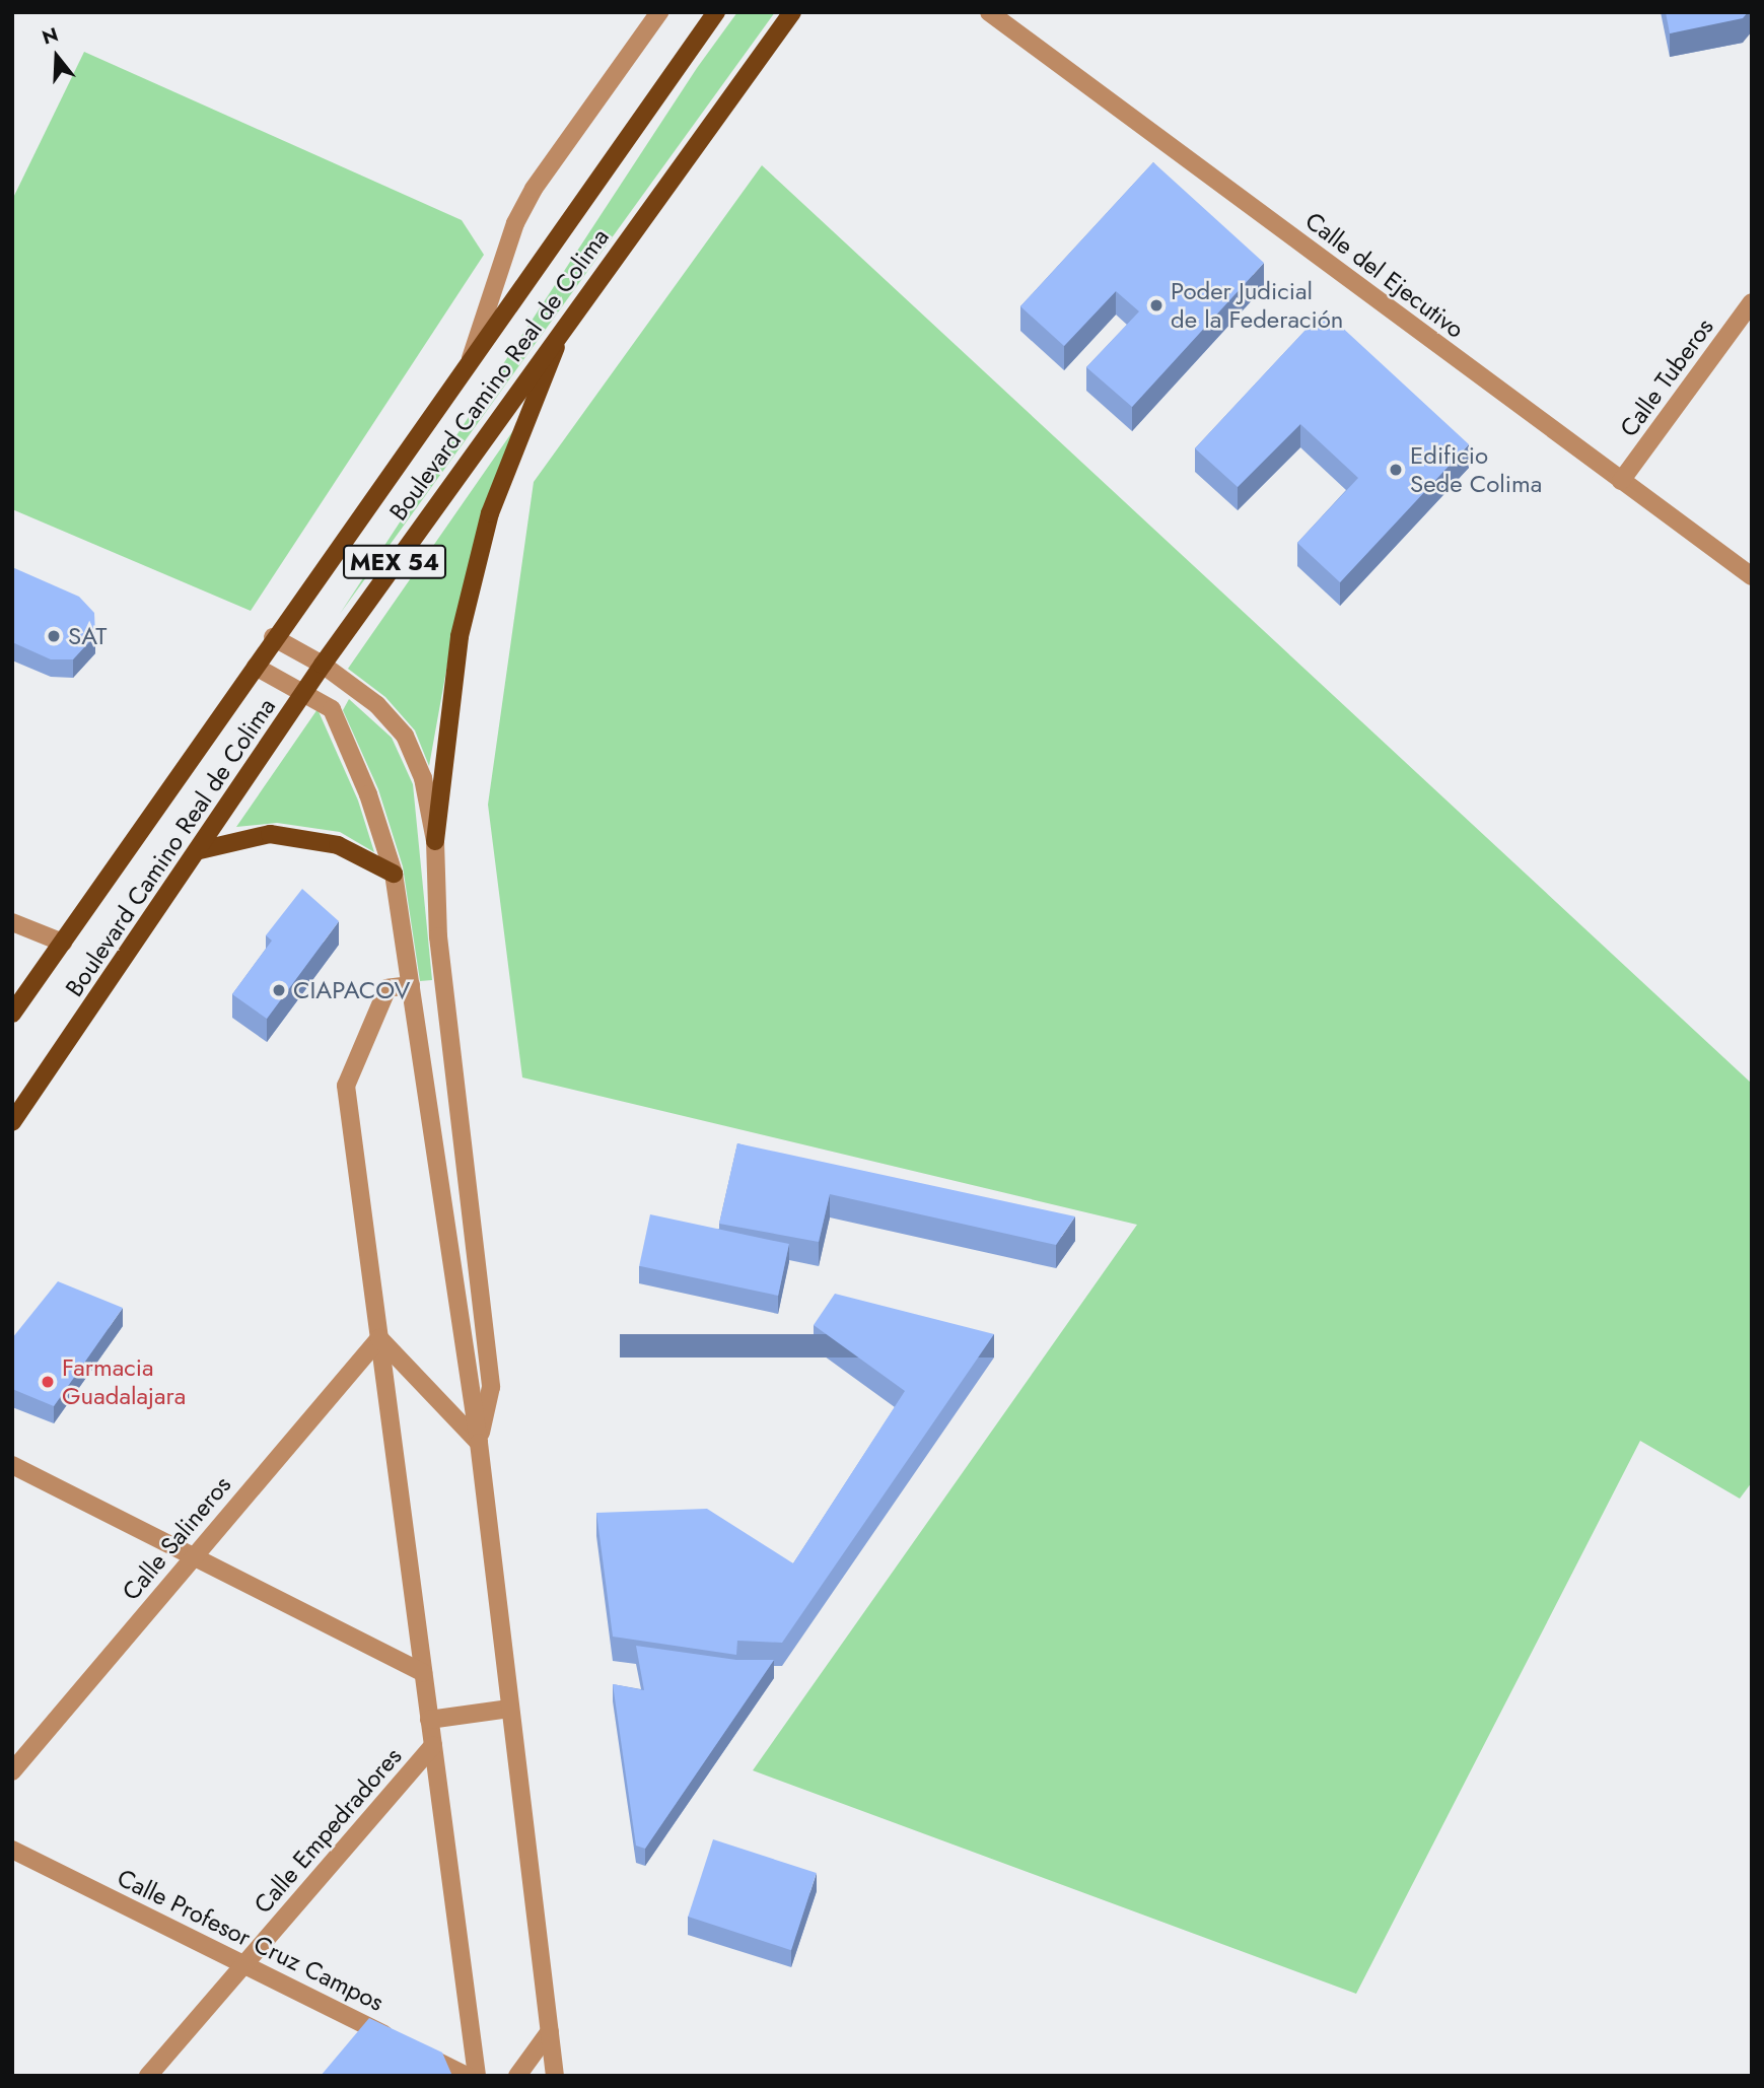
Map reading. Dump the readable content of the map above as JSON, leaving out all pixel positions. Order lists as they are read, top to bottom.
{
  "streets": {
    "main road": ["Boulevard Camino Real de Colima", "MEX 54"],
    "street": [
      "Calle del Ejecutivo",
      "Calle Tuberos",
      "Calle Salineros",
      "Calle Empedradores",
      "Calle Profesor Cruz Campos"
    ]
  },
  "crossings": [
    ["Calle del Ejecutivo", "Calle Tuberos"],
    ["Calle Empedradores", "Calle Profesor Cruz Campos"]
  ],
  "places": [
    "Poder Judicial de la Federación",
    "Edificio Sede Colima",
    "SAT",
    "CIAPACOV",
    "Farmacia Guadalajara"
  ],
  "north": "top"
}
